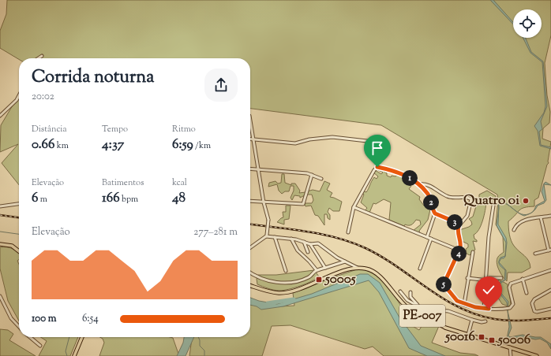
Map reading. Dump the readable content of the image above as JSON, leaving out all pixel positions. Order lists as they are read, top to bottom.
{
  "streets": {
    "main road": ["PE-007"]
  },
  "places": {
    "other": ["Quatro oi"],
    "transit": ["50005", "50016", "50006"]
  },
  "page": {
    "heading": ["Corrida noturna", "20:02"],
    "stats": [
      ["Distância", "0.66 km"],
      ["Tempo", "4:37"],
      ["Ritmo", "6:59 /km"],
      ["Elevação", "6 m"],
      ["Batimentos", "166 bpm"],
      ["kcal", "48"]
    ],
    "pins": [
      "1",
      "2",
      "3",
      "4",
      "5"
    ],
    "chart": ["Elevação", "277–281 m"],
    "list": [
      {
        "name": "100 m",
        "note": "6:54"
      }
    ]
  }
}
